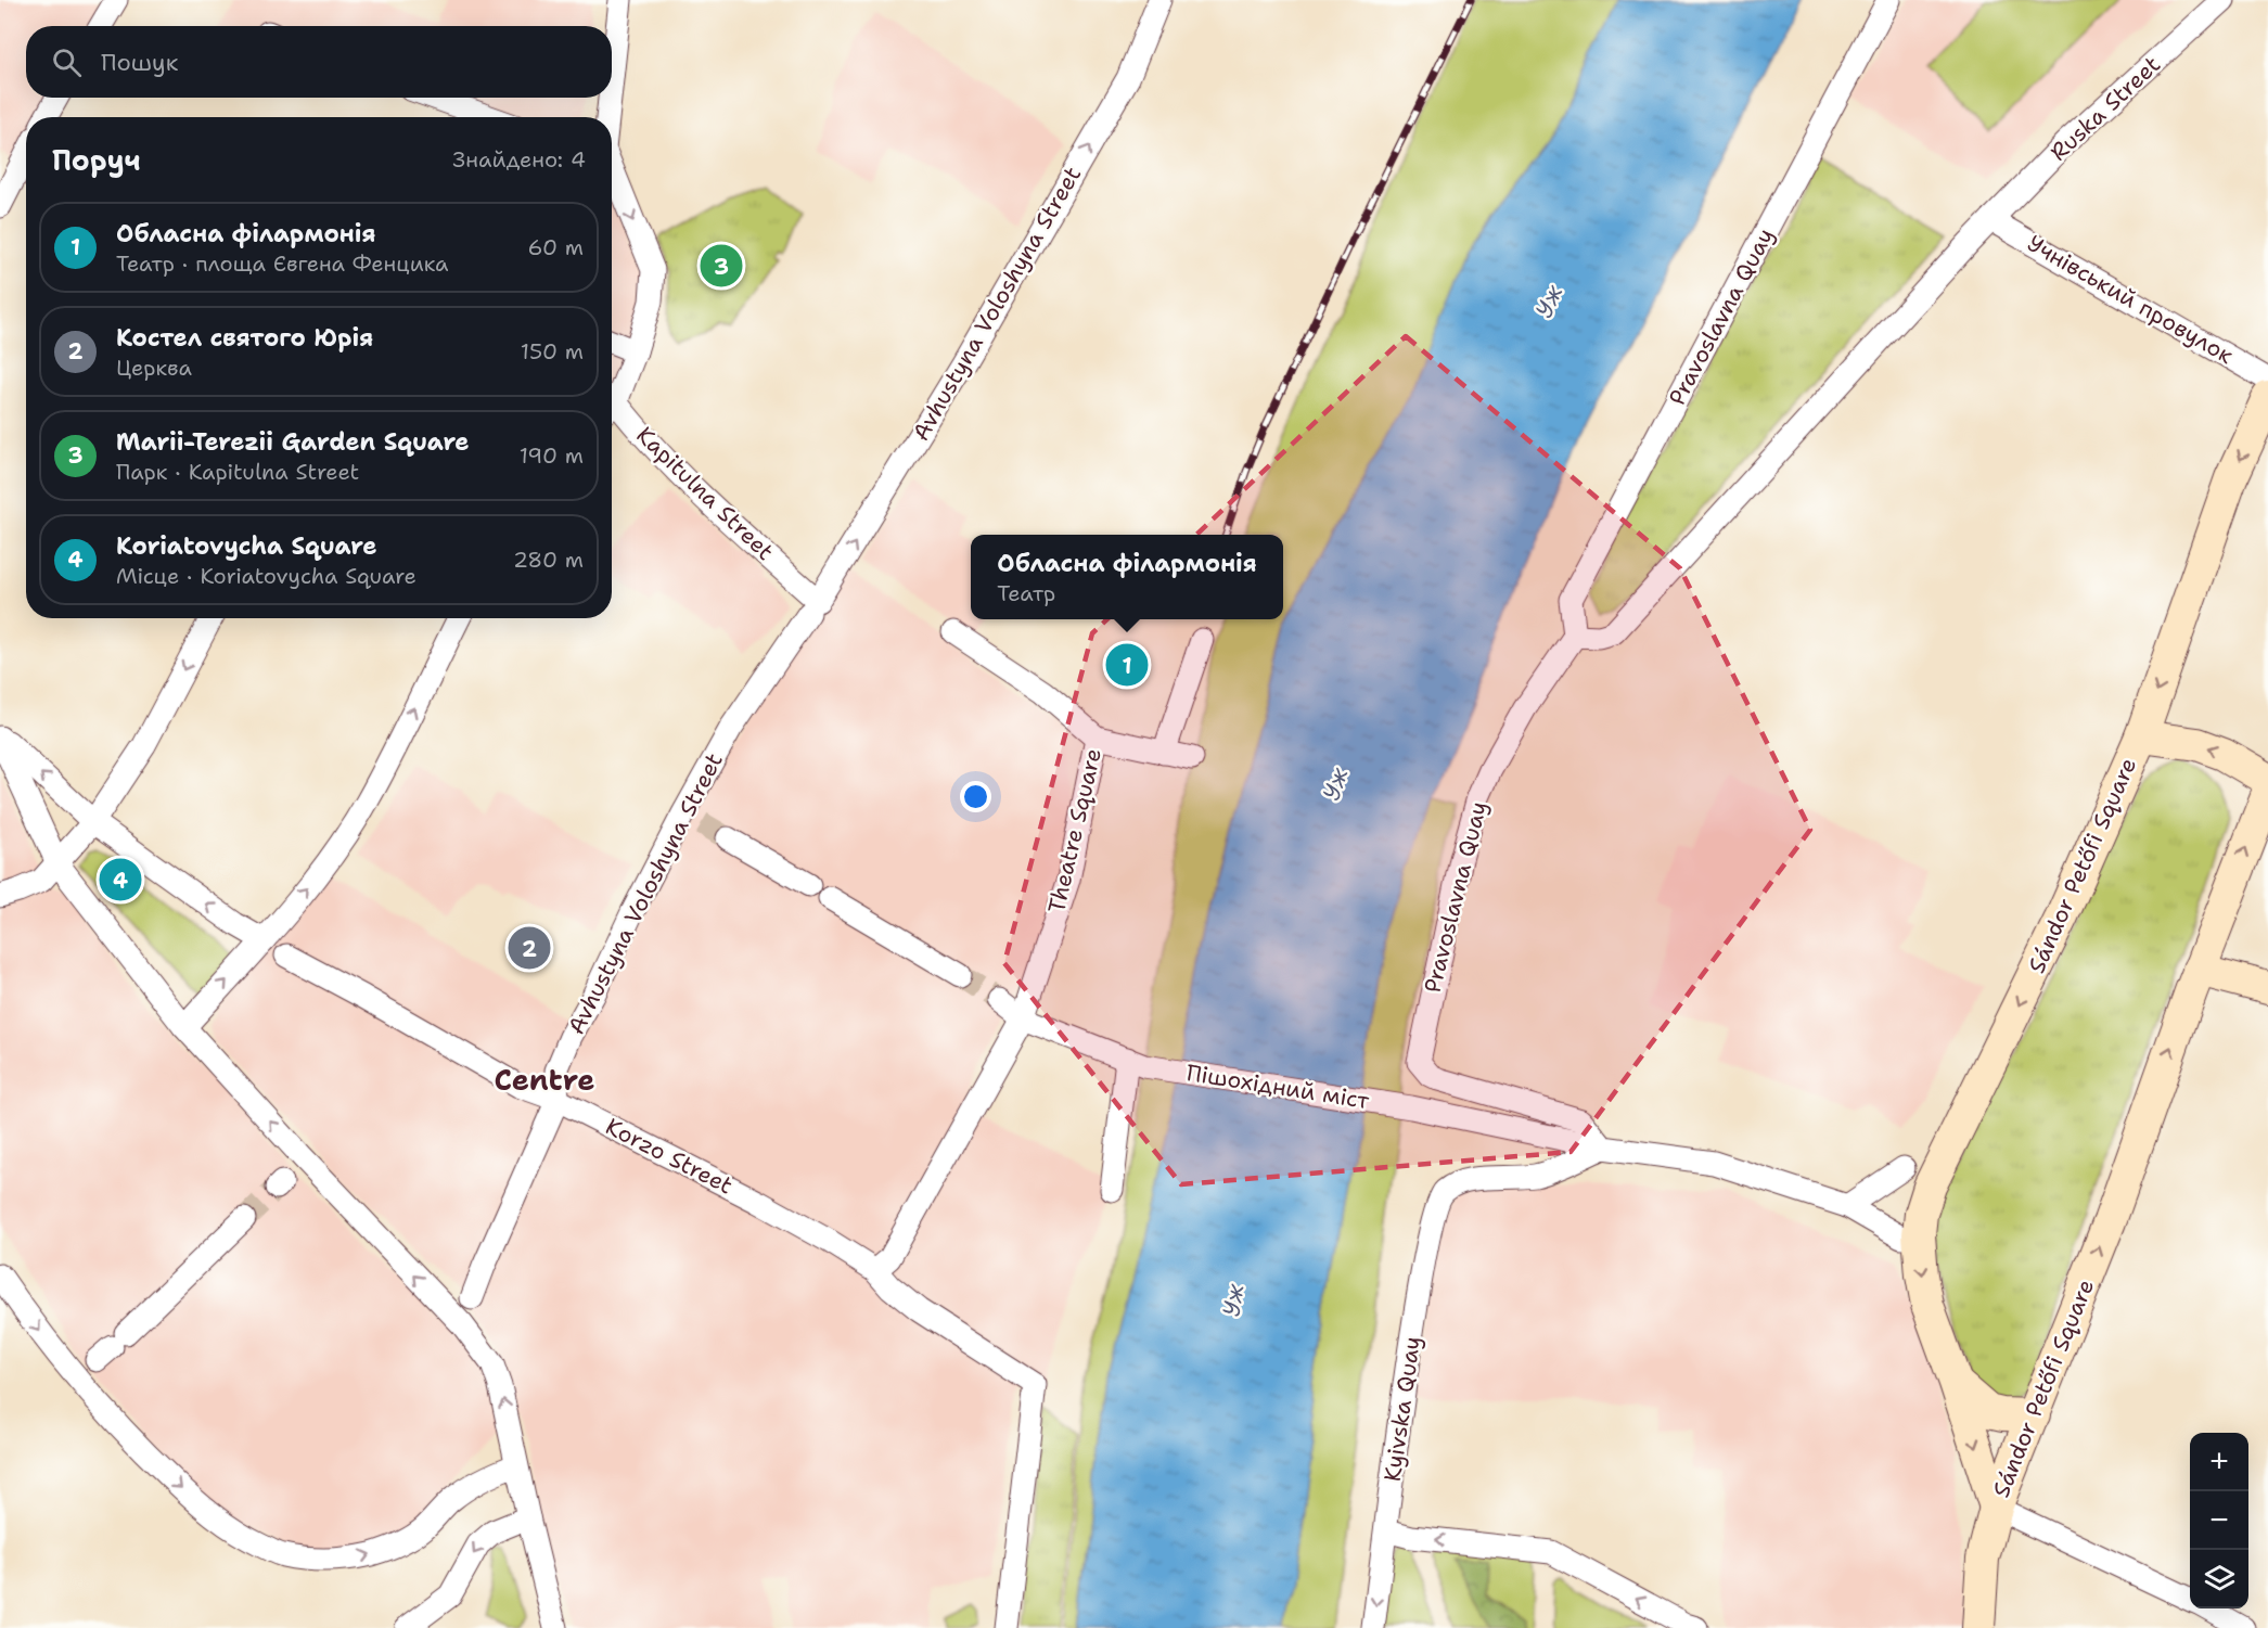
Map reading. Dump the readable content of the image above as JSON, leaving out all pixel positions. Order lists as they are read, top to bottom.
{
  "streets": {
    "main road": ["Sándor Petőfi Square"],
    "street": [
      "Ruska Street",
      "Учнівський провулок",
      "Avhustyna Voloshyna Street",
      "Pravoslavna Quay",
      "Kapitulna Street",
      "Theatre Square",
      "Пішохідний міст",
      "Korzo Street",
      "Kyivska Quay"
    ]
  },
  "crossings": [
    ["Ruska Street", "Учнівський провулок"],
    ["Avhustyna Voloshyna Street", "Kapitulna Street"],
    ["Avhustyna Voloshyna Street", "Korzo Street"],
    ["Pravoslavna Quay", "Пішохідний міст"],
    ["Pravoslavna Quay", "Kyivska Quay"],
    ["Theatre Square", "Korzo Street"],
    ["Пішохідний міст", "Kyivska Quay"]
  ],
  "one_way": ["Avhustyna Voloshyna Street"],
  "districts": ["Centre"],
  "water": ["Уж"],
  "page": {
    "search": "Пошук",
    "heading": ["Поруч", "Знайдено: 4"],
    "list": [
      {
        "mark": "1",
        "name": "Обласна філармонія",
        "note": "Театр · площа Євгена Фенцика",
        "value": "60 m"
      },
      {
        "mark": "2",
        "name": "Костел святого Юрія",
        "note": "Церква",
        "value": "150 m"
      },
      {
        "mark": "3",
        "name": "Marii-Terezii Garden Square",
        "note": "Парк · Kapitulna Street",
        "value": "190 m"
      },
      {
        "mark": "4",
        "name": "Koriatovycha Square",
        "note": "Місце · Koriatovycha Square",
        "value": "280 m"
      }
    ],
    "pins": [
      "3",
      "1",
      "4",
      "2"
    ],
    "popup": ["Обласна філармонія", "Театр"],
    "map_buttons": ["+", "−"]
  }
}
